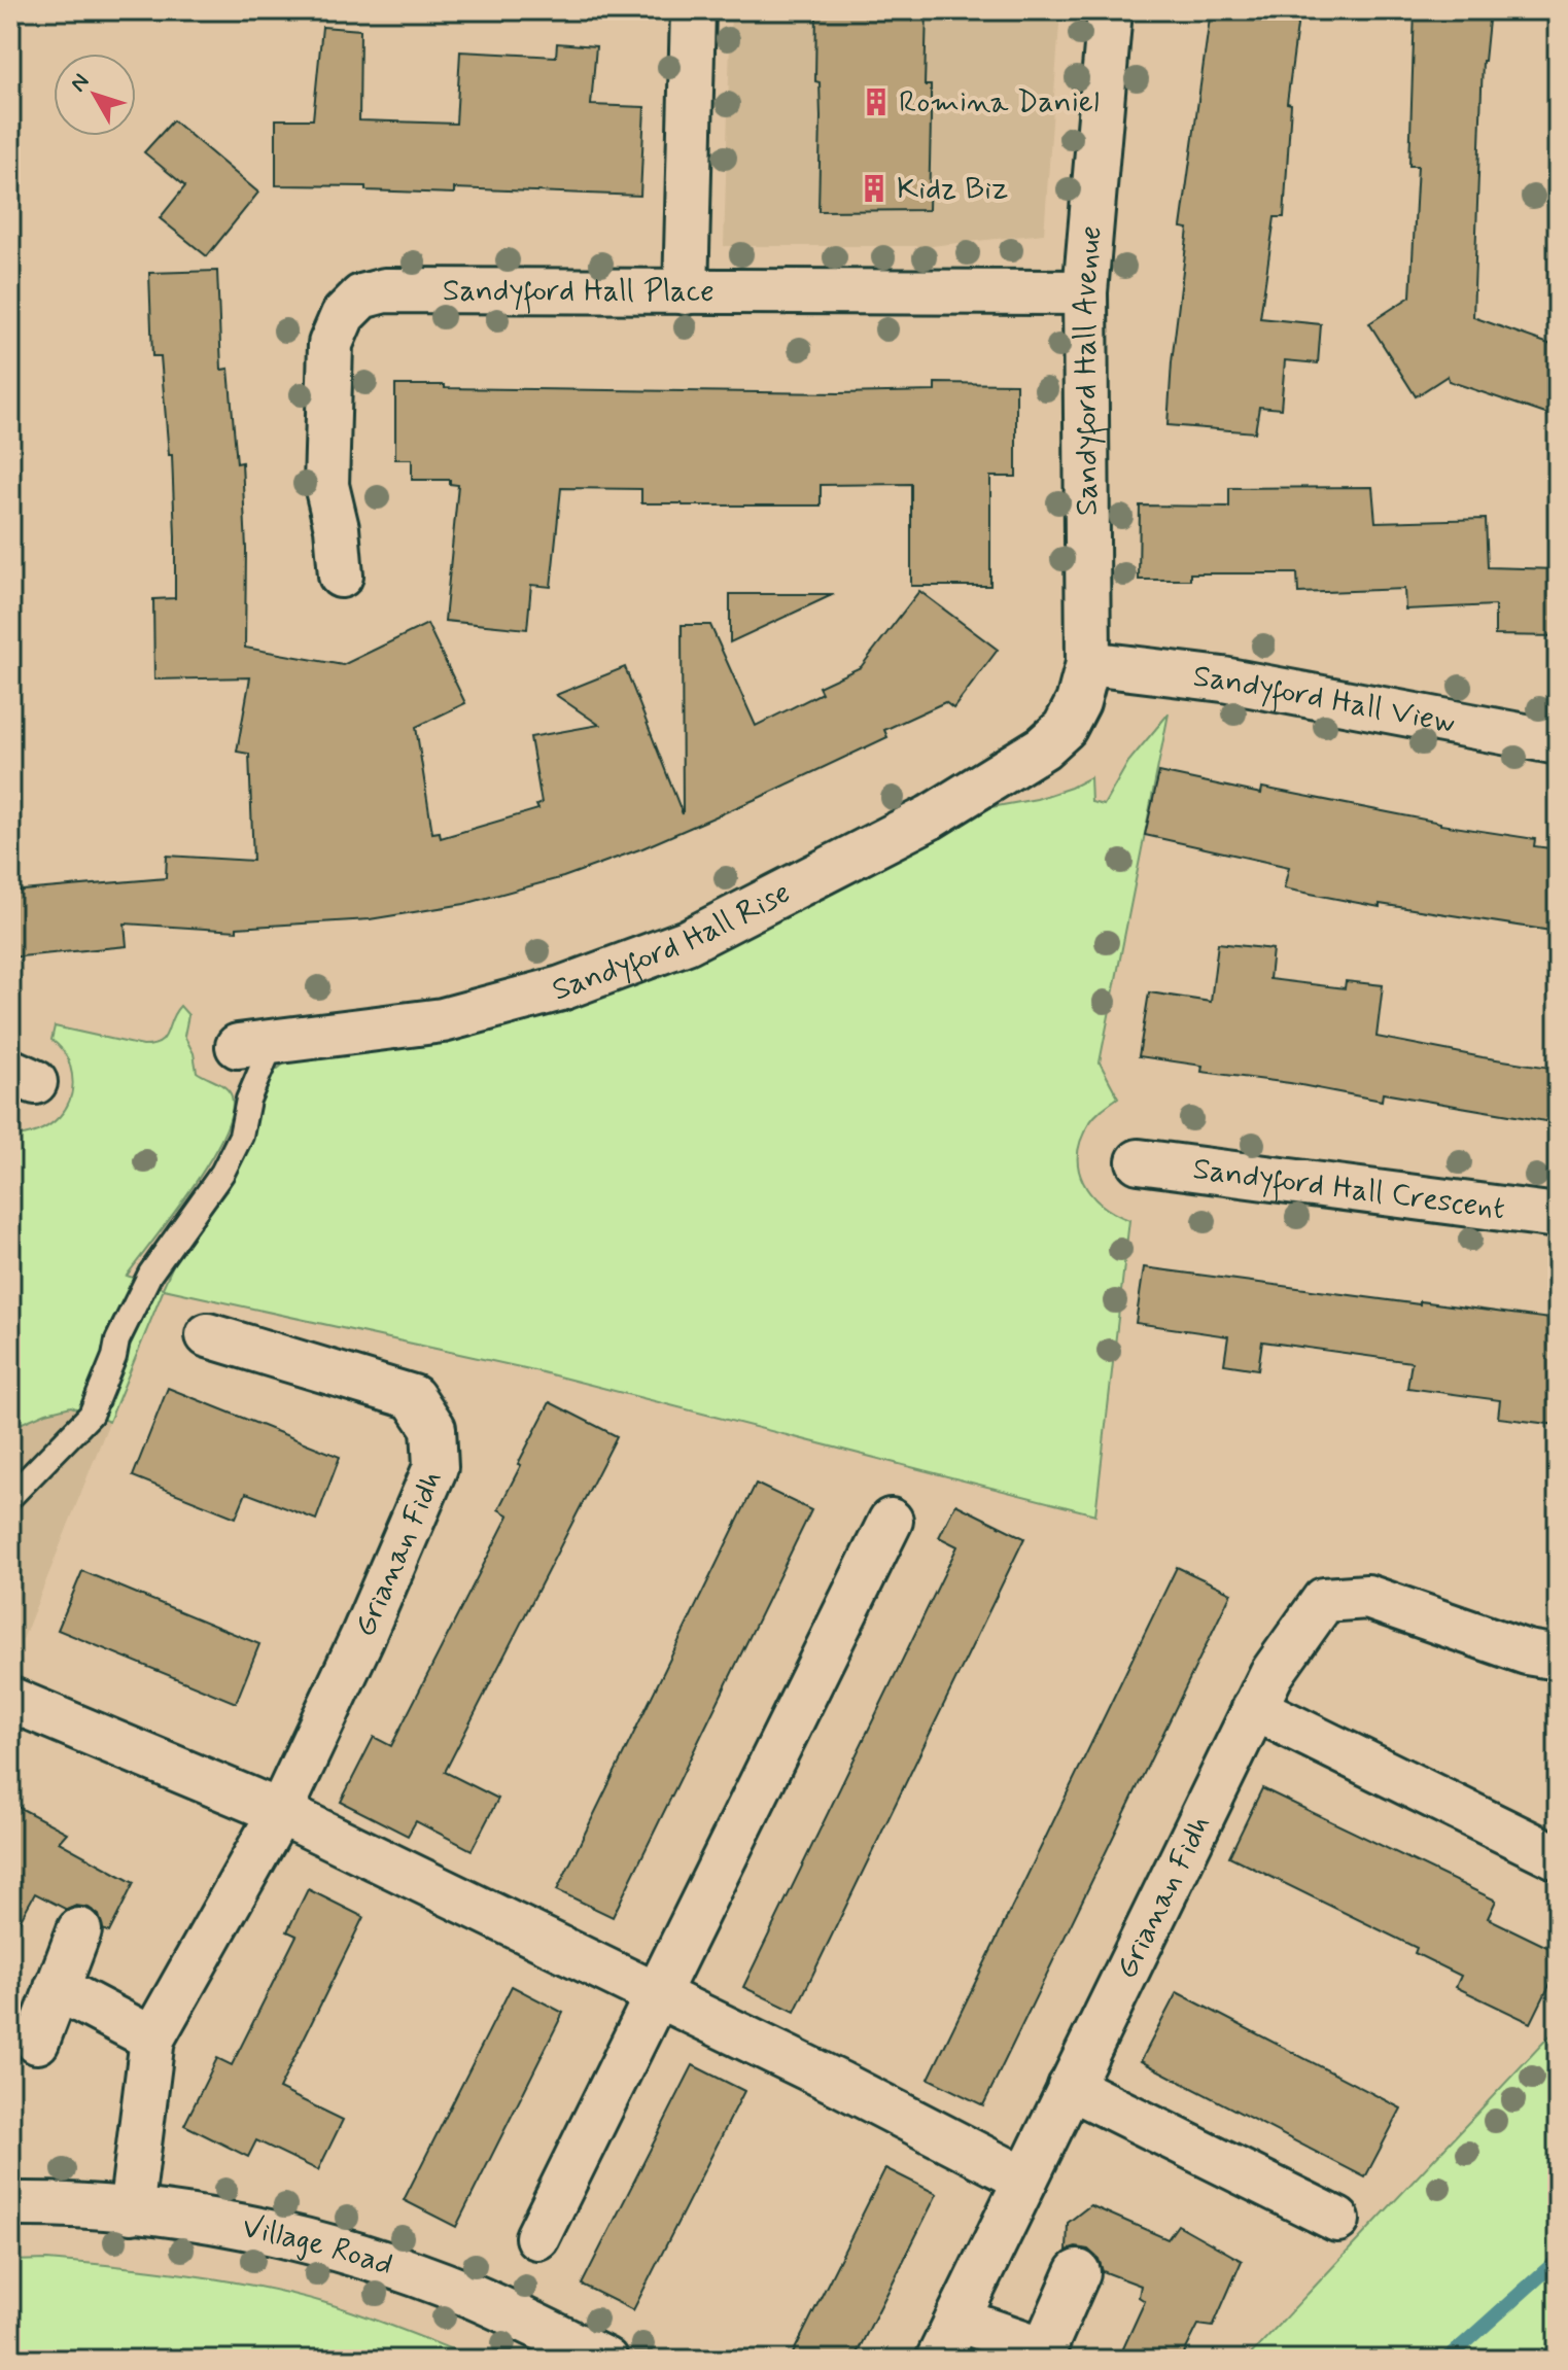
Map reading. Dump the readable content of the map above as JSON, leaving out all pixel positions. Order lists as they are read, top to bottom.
{
  "streets": {
    "street": [
      "Sandyford Hall Place",
      "Sandyford Hall Avenue",
      "Sandyford Hall View",
      "Sandyford Hall Rise",
      "Sandyford Hall Crescent",
      "Grianan Fidh",
      "Village Road"
    ]
  },
  "crossings": [
    ["Sandyford Hall Place", "Sandyford Hall Avenue"],
    ["Sandyford Hall Avenue", "Sandyford Hall View"],
    ["Sandyford Hall Avenue", "Sandyford Hall Rise"],
    ["Grianan Fidh", "Village Road"]
  ],
  "places": {
    "building": ["Romina Daniel", "Kidz Biz"]
  },
  "north": "top left"
}
